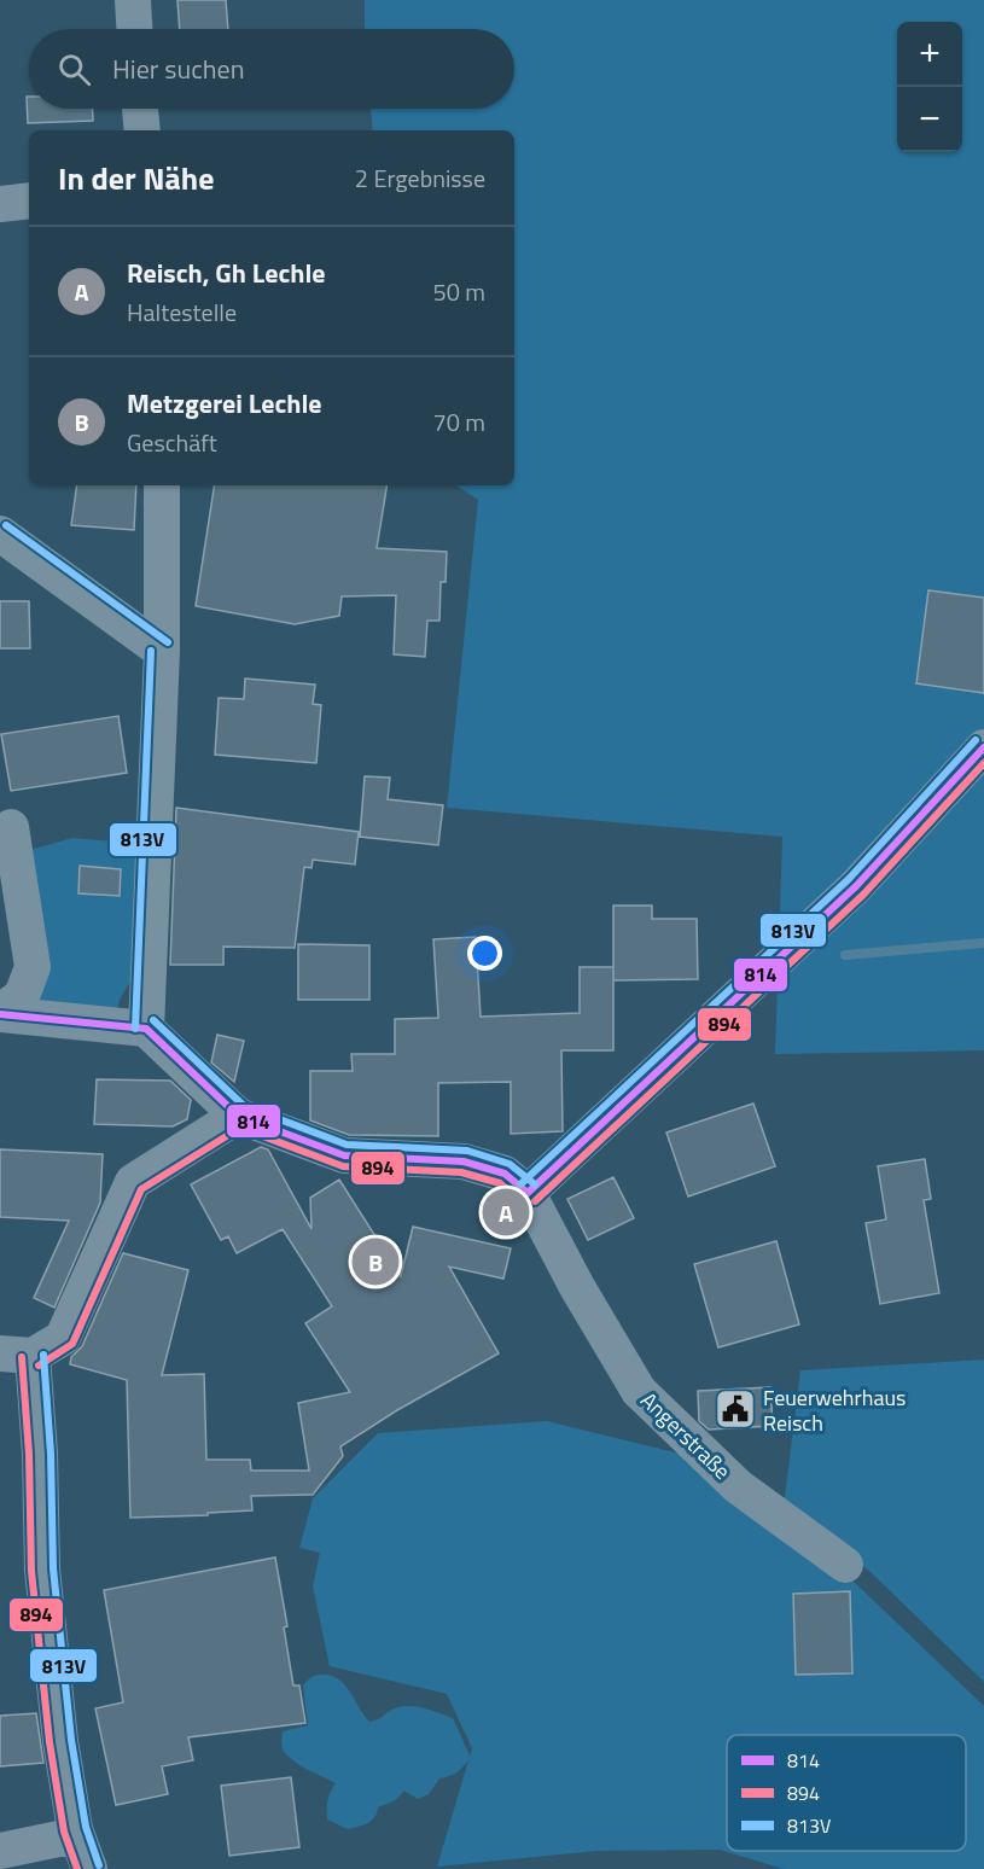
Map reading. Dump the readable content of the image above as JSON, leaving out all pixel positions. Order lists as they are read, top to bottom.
{
  "streets": {
    "street": ["Angerstraße"]
  },
  "places": {
    "public building": ["Feuerwehrhaus Reisch"]
  },
  "lines": ["transit line 813V", "transit line 814", "transit line 894"],
  "legend": ["814", "894", "813V"],
  "page": {
    "map_buttons": ["+", "−"],
    "search": "Hier suchen",
    "heading": ["In der Nähe", "2 Ergebnisse"],
    "list": [
      {
        "mark": "A",
        "name": "Reisch, Gh Lechle",
        "note": "Haltestelle",
        "value": "50 m"
      },
      {
        "mark": "B",
        "name": "Metzgerei Lechle",
        "note": "Geschäft",
        "value": "70 m"
      }
    ],
    "pins": ["A", "B"]
  }
}
